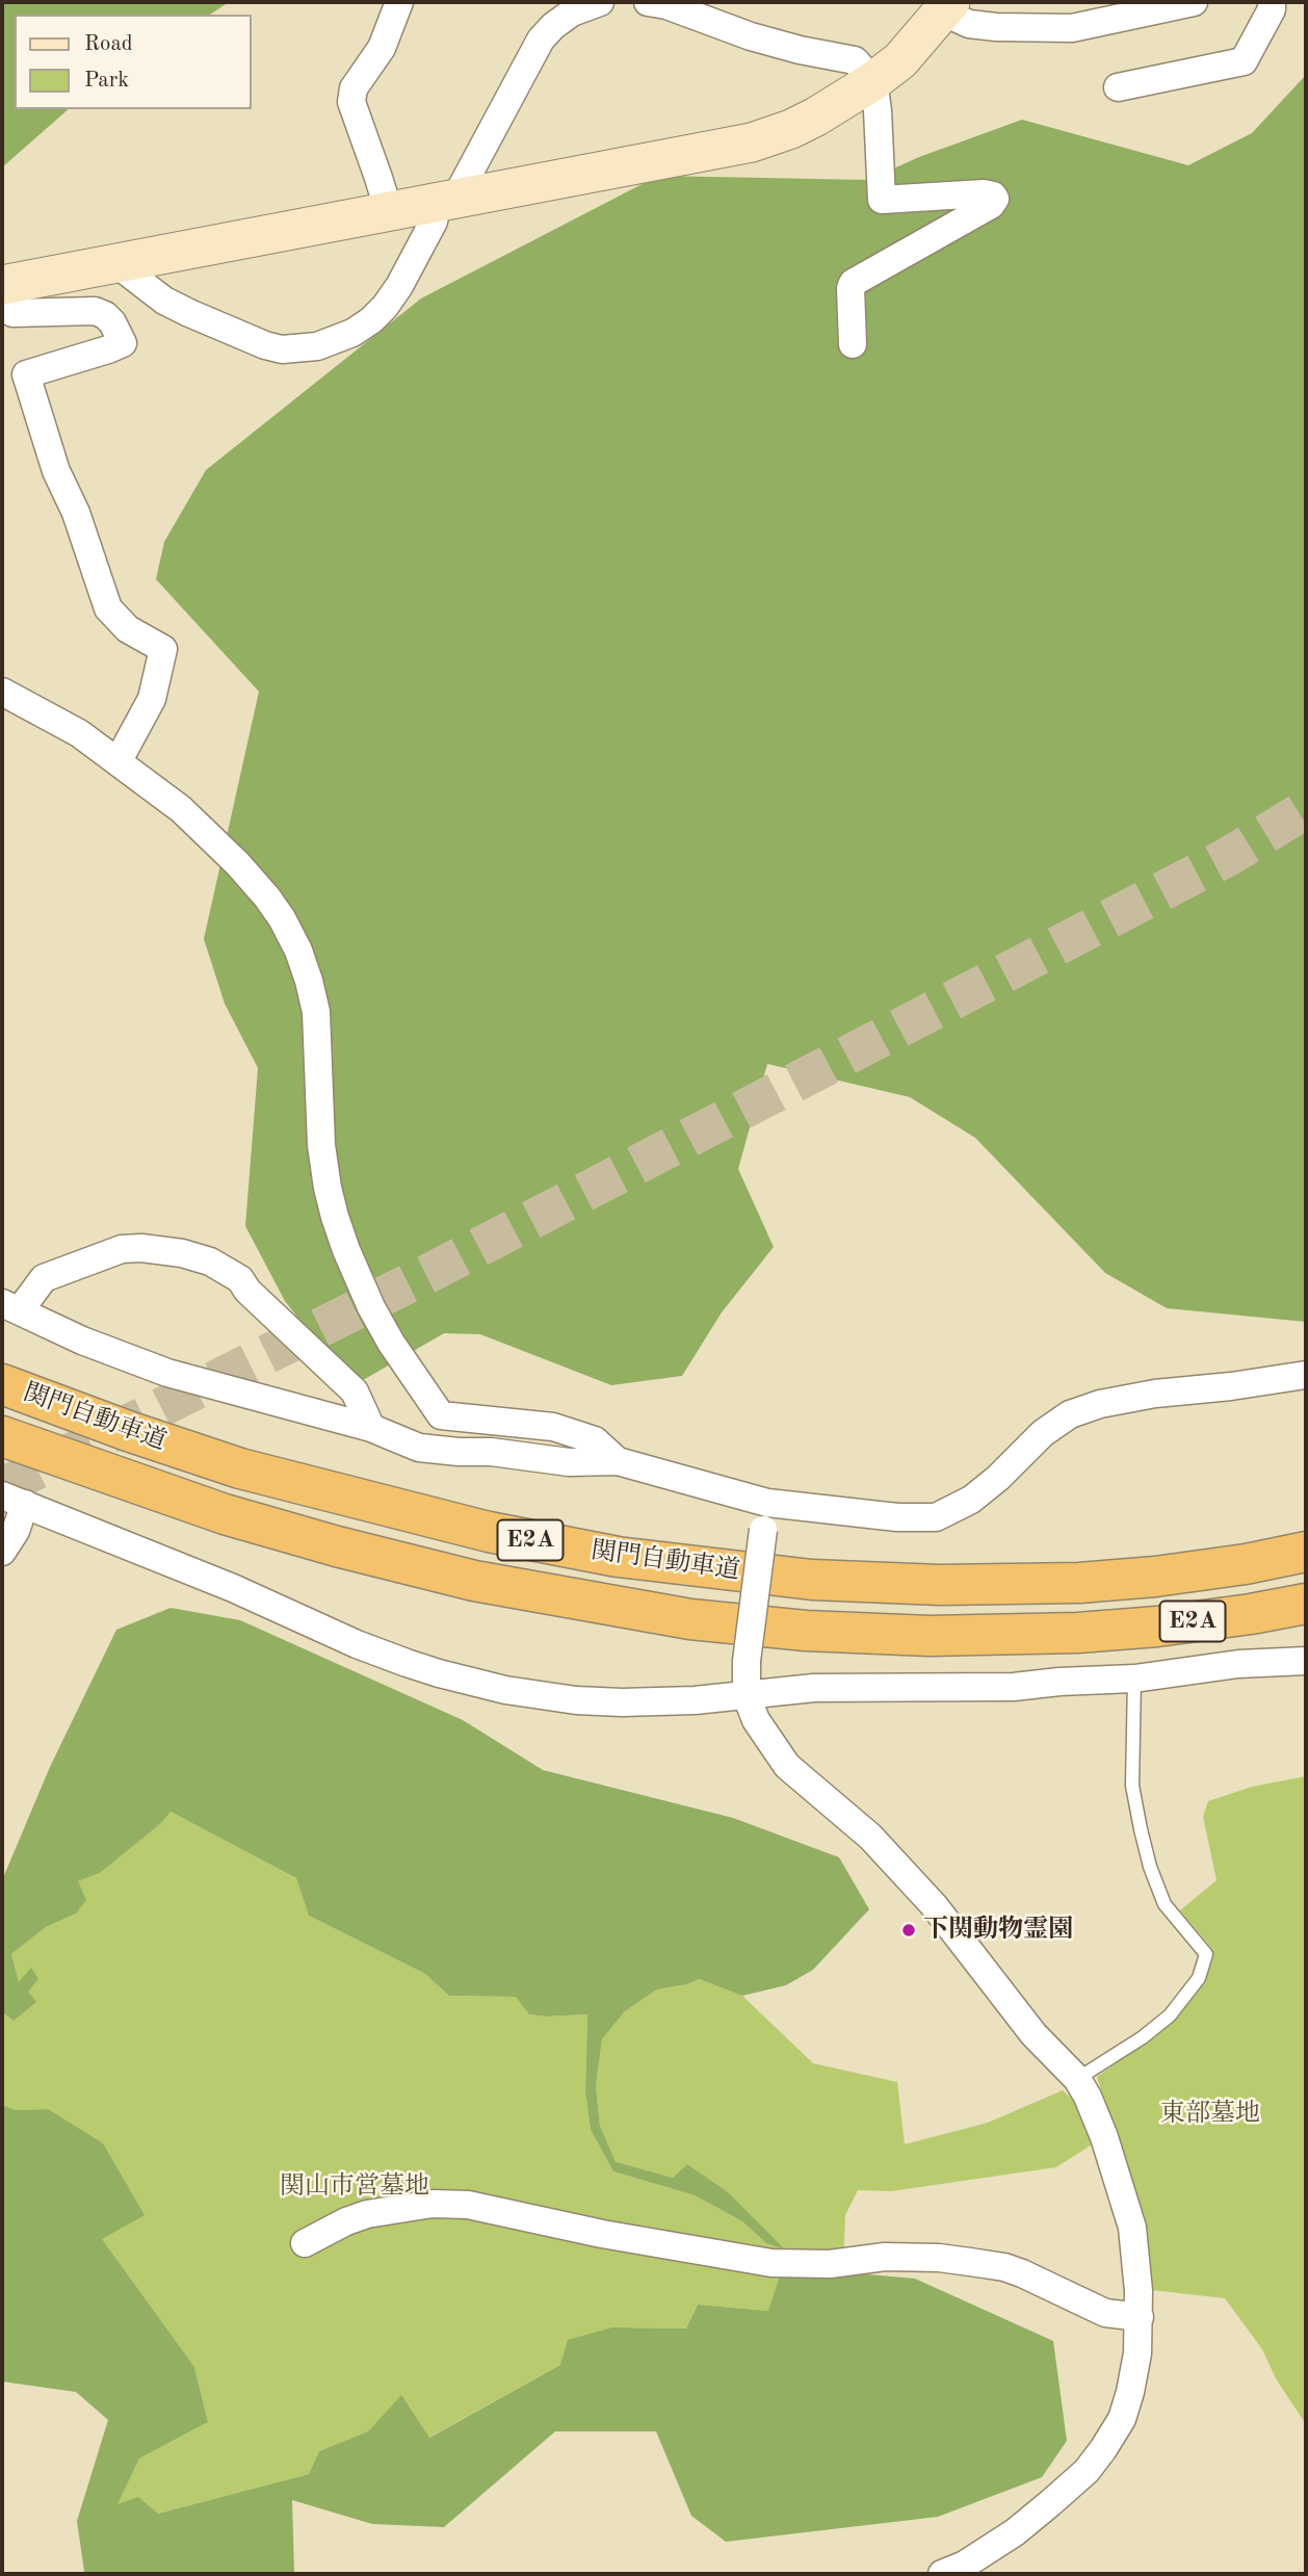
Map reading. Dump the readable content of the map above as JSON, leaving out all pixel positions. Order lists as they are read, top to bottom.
{
  "streets": {
    "highway": ["関門自動車道", "E2A"]
  },
  "parks": ["東部墓地", "関山市営墓地"],
  "places": ["下関動物霊園"],
  "legend": ["Road", "Park"]
}
